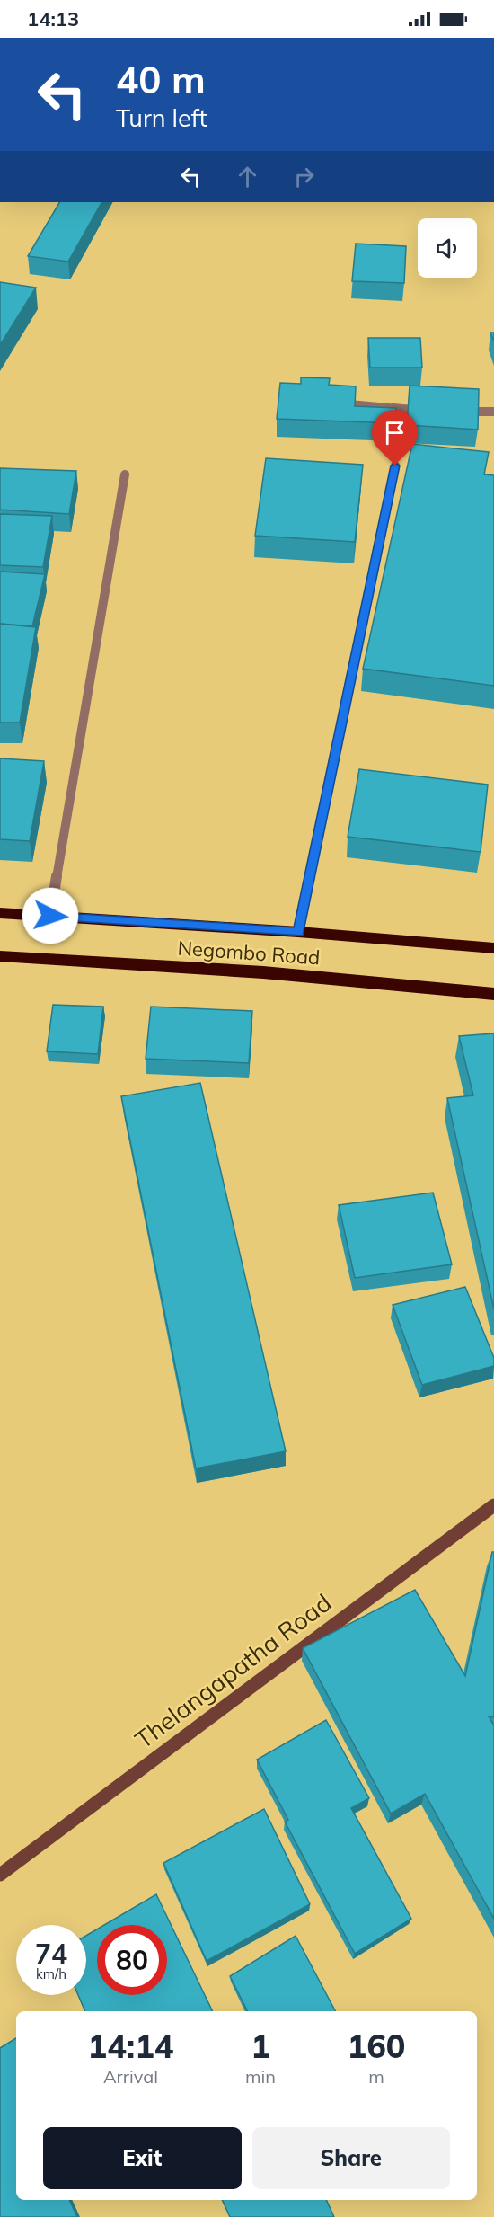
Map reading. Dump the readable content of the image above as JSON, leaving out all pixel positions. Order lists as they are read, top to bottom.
{
  "streets": {
    "highway": ["Negombo Road"],
    "street": ["Thelangapatha Road"]
  },
  "page": {
    "status": "14:13",
    "turn": ["40 m", "Turn left"],
    "speed": "74 km/h",
    "limit": "80",
    "eta": [
      "14:14",
      "Arrival",
      "1",
      "min",
      "160",
      "m"
    ],
    "buttons": ["Exit", "Share"]
  }
}
